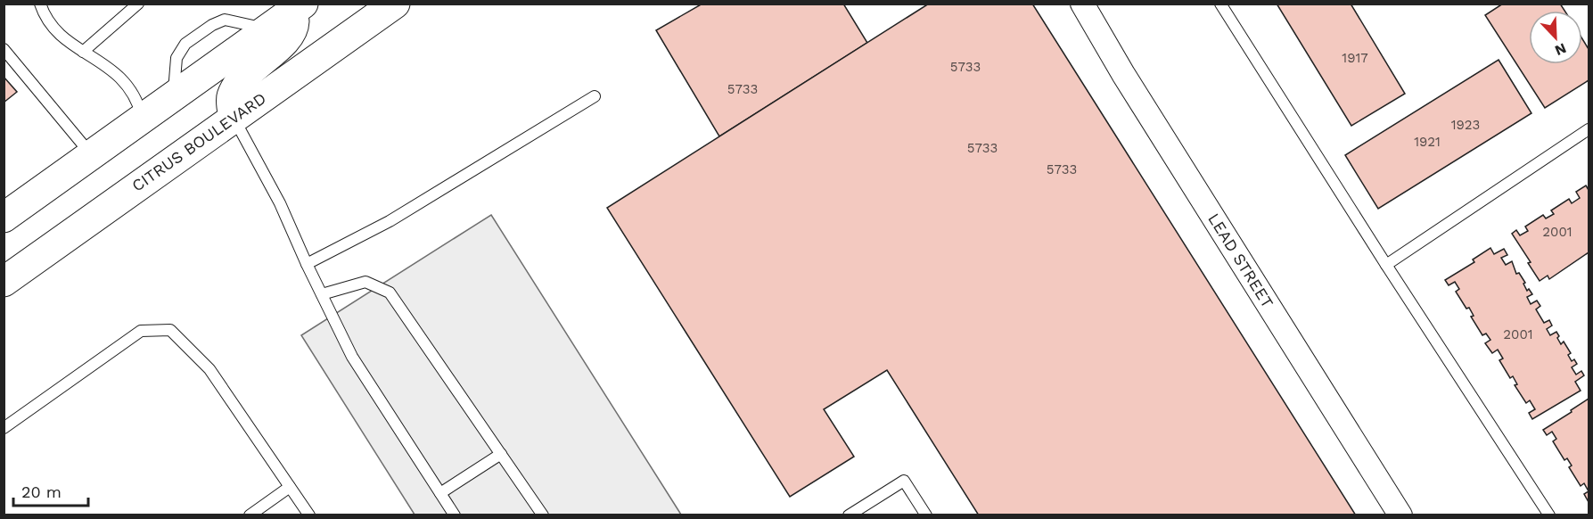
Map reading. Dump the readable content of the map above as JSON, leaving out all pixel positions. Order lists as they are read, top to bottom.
{
  "streets": {
    "street": ["CITRUS BOULEVARD", "LEAD STREET"]
  },
  "house_numbers": [
    "1917",
    "5733",
    "5733",
    "1923",
    "1921",
    "5733",
    "5733",
    "2001",
    "2001"
  ],
  "scale_bar": "20 m",
  "north": "bottom right"
}
